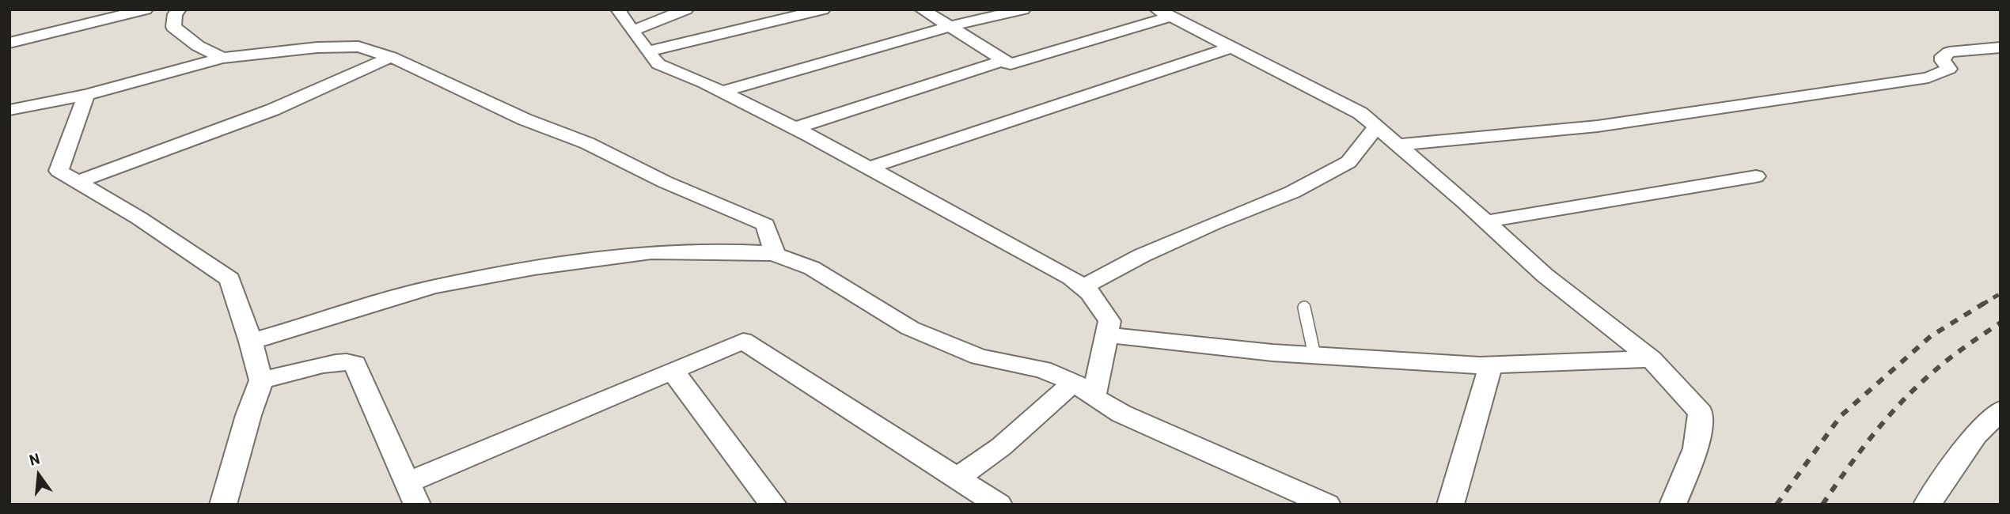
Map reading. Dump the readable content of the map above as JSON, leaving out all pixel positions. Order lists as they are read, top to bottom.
{
  "north": "top"
}
